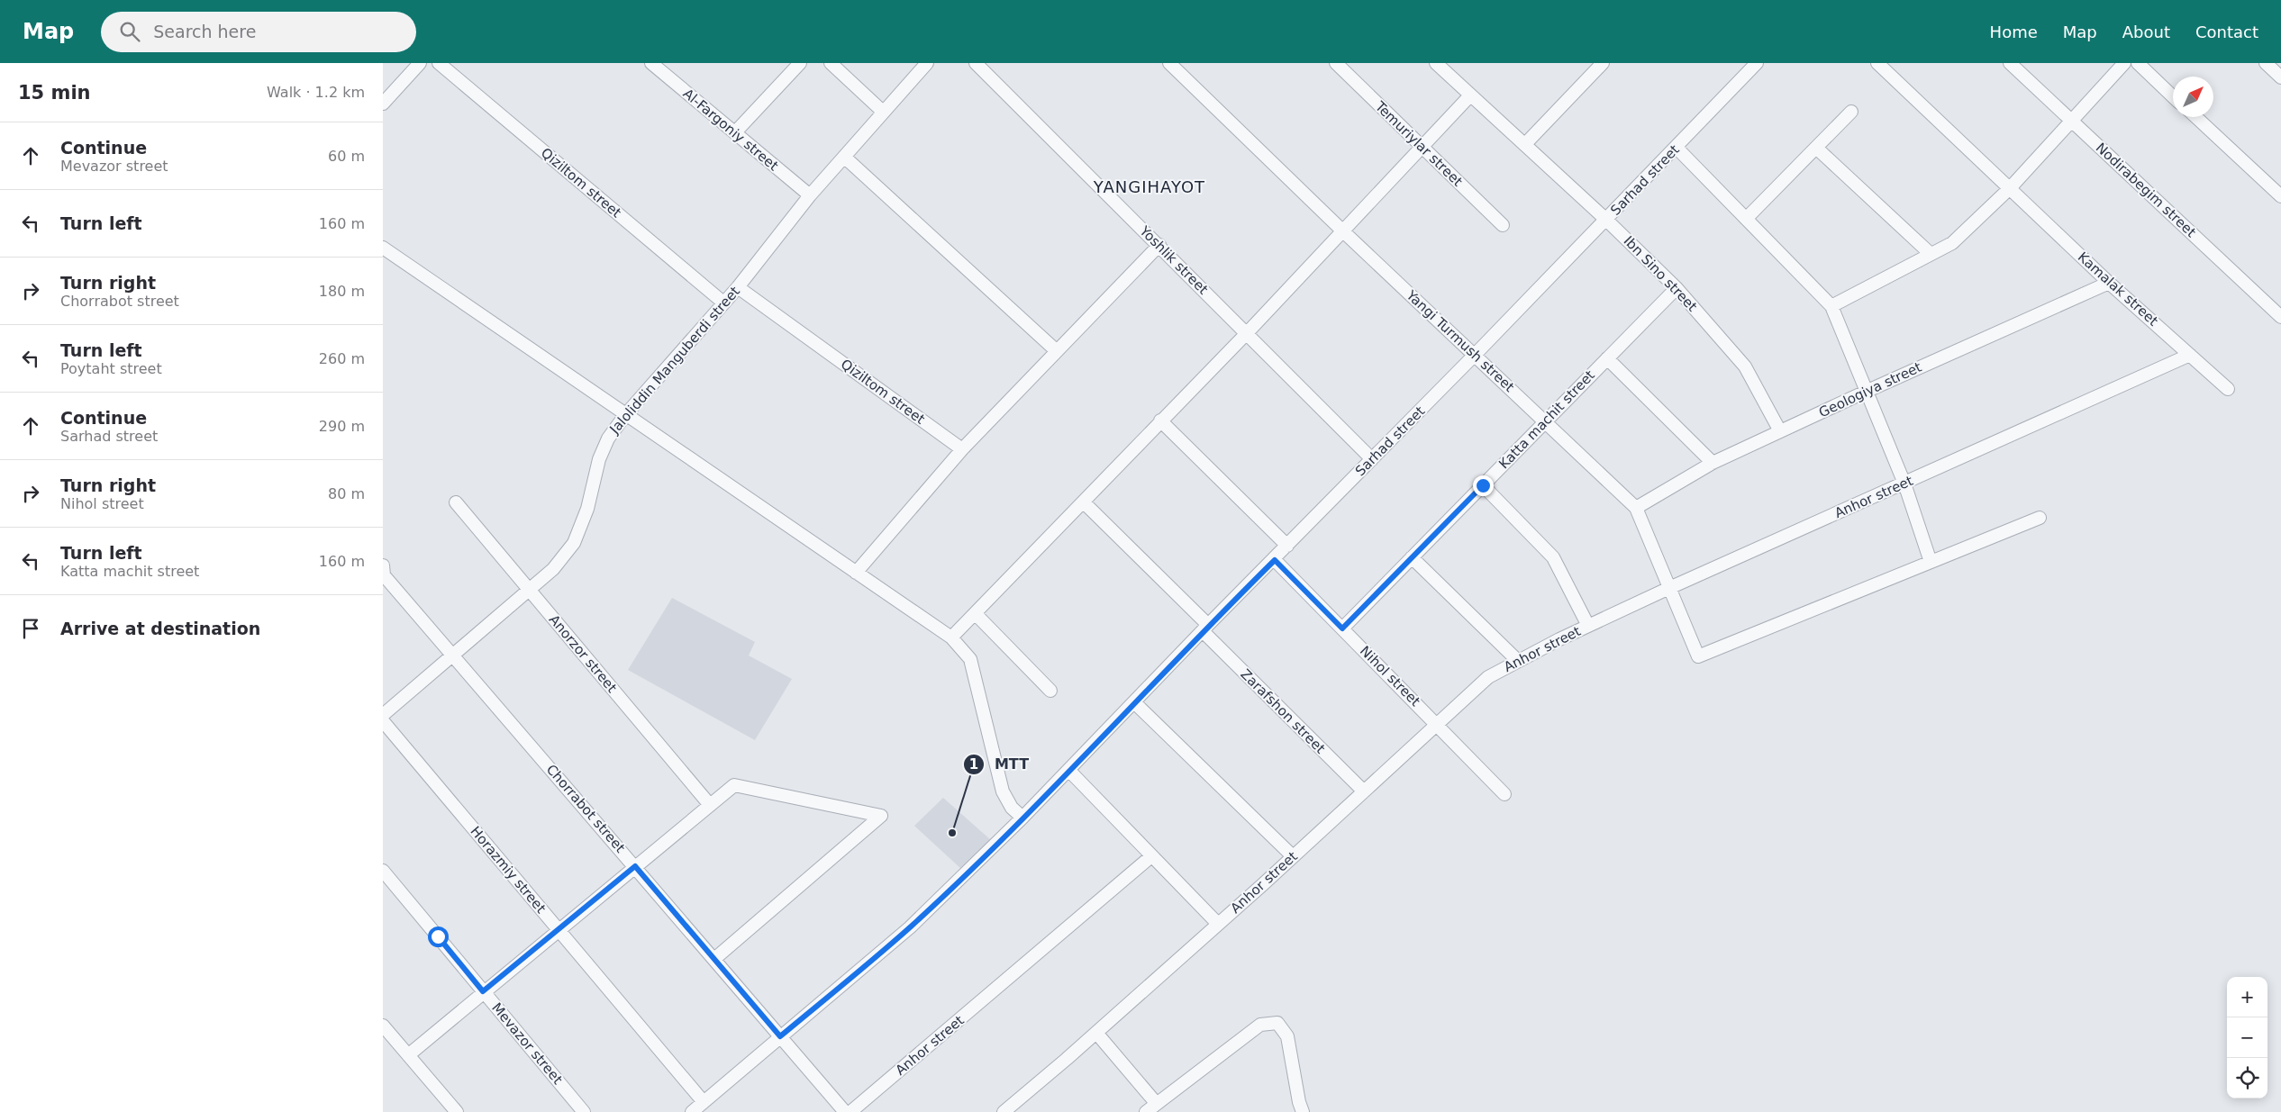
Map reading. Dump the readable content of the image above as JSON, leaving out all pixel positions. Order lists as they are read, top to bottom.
{
  "streets": {
    "street": [
      "Al-Fargoniy street",
      "Temuriylar street",
      "Sarhad street",
      "Qiziltom street",
      "Nodirabegim street",
      "Yoshlik street",
      "Ibn Sino street",
      "Kamalak street",
      "Yangi Turmush street",
      "Jaloliddin Manguberdi street",
      "Geologiya street",
      "Katta machit street",
      "Anhor street",
      "Anorzor street",
      "Nihol street",
      "Zarafshon street",
      "Chorrabot street",
      "Horazmiy street",
      "Mevazor street"
    ]
  },
  "crossings": [
    ["Al-Fargoniy street", "Jaloliddin Manguberdi street"],
    ["Sarhad street", "Yoshlik street"],
    ["Sarhad street", "Ibn Sino street"],
    ["Sarhad street", "Yangi Turmush street"],
    ["Sarhad street", "Nihol street"],
    ["Sarhad street", "Zarafshon street"],
    ["Sarhad street", "Chorrabot street"],
    ["Sarhad street", "Horazmiy street"],
    ["Qiziltom street", "Jaloliddin Manguberdi street"],
    ["Ibn Sino street", "Geologiya street"],
    ["Ibn Sino street", "Katta machit street"],
    ["Kamalak street", "Geologiya street"],
    ["Kamalak street", "Anhor street"],
    ["Yangi Turmush street", "Geologiya street"],
    ["Yangi Turmush street", "Katta machit street"],
    ["Yangi Turmush street", "Anhor street"],
    ["Jaloliddin Manguberdi street", "Anorzor street"],
    ["Jaloliddin Manguberdi street", "Chorrabot street"],
    ["Katta machit street", "Nihol street"],
    ["Anhor street", "Nihol street"],
    ["Anhor street", "Zarafshon street"]
  ],
  "districts": ["YANGIHAYOT"],
  "places": ["MTT"],
  "north": "top right",
  "page": {
    "header": "Map",
    "search": "Search here",
    "nav": [
      "Home",
      "Map",
      "About",
      "Contact"
    ],
    "heading": ["15 min", "Walk · 1.2 km"],
    "list": [
      ["Continue", "Mevazor street", "60 m"],
      ["Turn left", "160 m"],
      ["Turn right", "Chorrabot street", "180 m"],
      ["Turn left", "Poytaht street", "260 m"],
      ["Continue", "Sarhad street", "290 m"],
      ["Turn right", "Nihol street", "80 m"],
      ["Turn left", "Katta machit street", "160 m"],
      "Arrive at destination"
    ],
    "map_buttons": ["+", "−"]
  }
}
